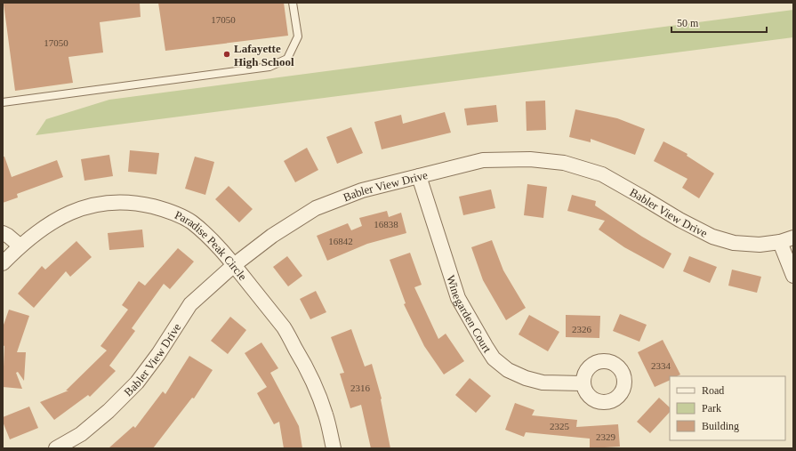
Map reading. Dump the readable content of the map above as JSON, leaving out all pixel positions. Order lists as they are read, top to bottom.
{
  "streets": {
    "street": ["Babler View Drive", "Paradise Peak Circle", "Winegarden Court"]
  },
  "crossings": [
    ["Babler View Drive", "Paradise Peak Circle"],
    ["Babler View Drive", "Winegarden Court"]
  ],
  "places": ["Lafayette High School"],
  "house_numbers": [
    "17050",
    "17050",
    "16838",
    "16842",
    "2326",
    "2334",
    "2316",
    "2325",
    "2329"
  ],
  "legend": ["Road", "Park", "Building"],
  "scale_bar": "50 m"
}
